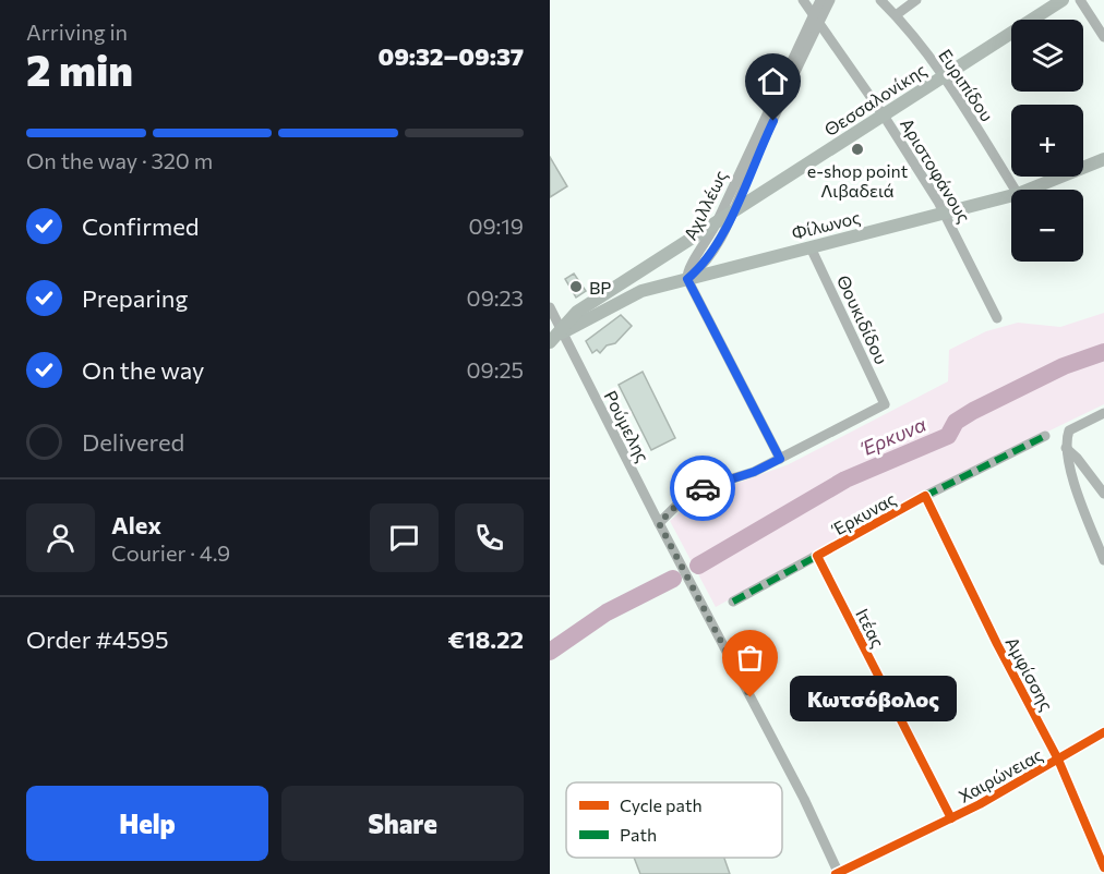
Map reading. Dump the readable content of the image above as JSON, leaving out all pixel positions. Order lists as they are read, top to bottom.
{
  "streets": {
    "main road": ["Θεσσαλονίκης", "Φίλωνος"],
    "street": [
      "Ευριπίδου",
      "Αριστοφάνους",
      "Αχιλλέως",
      "Θουκιδίδου",
      "Ρούμελης",
      "Έρκυνας",
      "Ιτέας",
      "Αμφίσσης",
      "Χαιρώνειας"
    ]
  },
  "crossings": [
    ["Ευριπίδου", "Θεσσαλονίκης"],
    ["Θεσσαλονίκης", "Αριστοφάνους"],
    ["Θεσσαλονίκης", "Αχιλλέως"],
    ["Θεσσαλονίκης", "Φίλωνος"],
    ["Θεσσαλονίκης", "Ρούμελης"],
    ["Αριστοφάνους", "Αχιλλέως"],
    ["Αριστοφάνους", "Φίλωνος"],
    ["Αχιλλέως", "Φίλωνος"],
    ["Φίλωνος", "Θουκιδίδου"],
    ["Φίλωνος", "Ρούμελης"],
    ["Ρούμελης", "Χαιρώνειας"],
    ["Έρκυνας", "Ιτέας"],
    ["Έρκυνας", "Αμφίσσης"],
    ["Ιτέας", "Χαιρώνειας"],
    ["Αμφίσσης", "Χαιρώνειας"]
  ],
  "water": ["Έρκυνα"],
  "places": ["e-shop point Λιβαδειά", "BP", "Κωτσόβολος"],
  "legend": ["Cycle path", "Path"],
  "page": {
    "heading": ["2 min", "Arriving in", "09:32–09:37"],
    "panel": [
      "Alex",
      "Courier · 4.9",
      "Order #4595",
      "€18.22"
    ],
    "map_buttons": ["+", "−"],
    "bar": "On the way · 320 m",
    "list": [
      ["Confirmed", "09:19"],
      ["Preparing", "09:23"],
      ["On the way", "09:25"],
      "Delivered"
    ],
    "bubble": "Κωτσόβολος",
    "buttons": ["Help", "Share"]
  }
}
